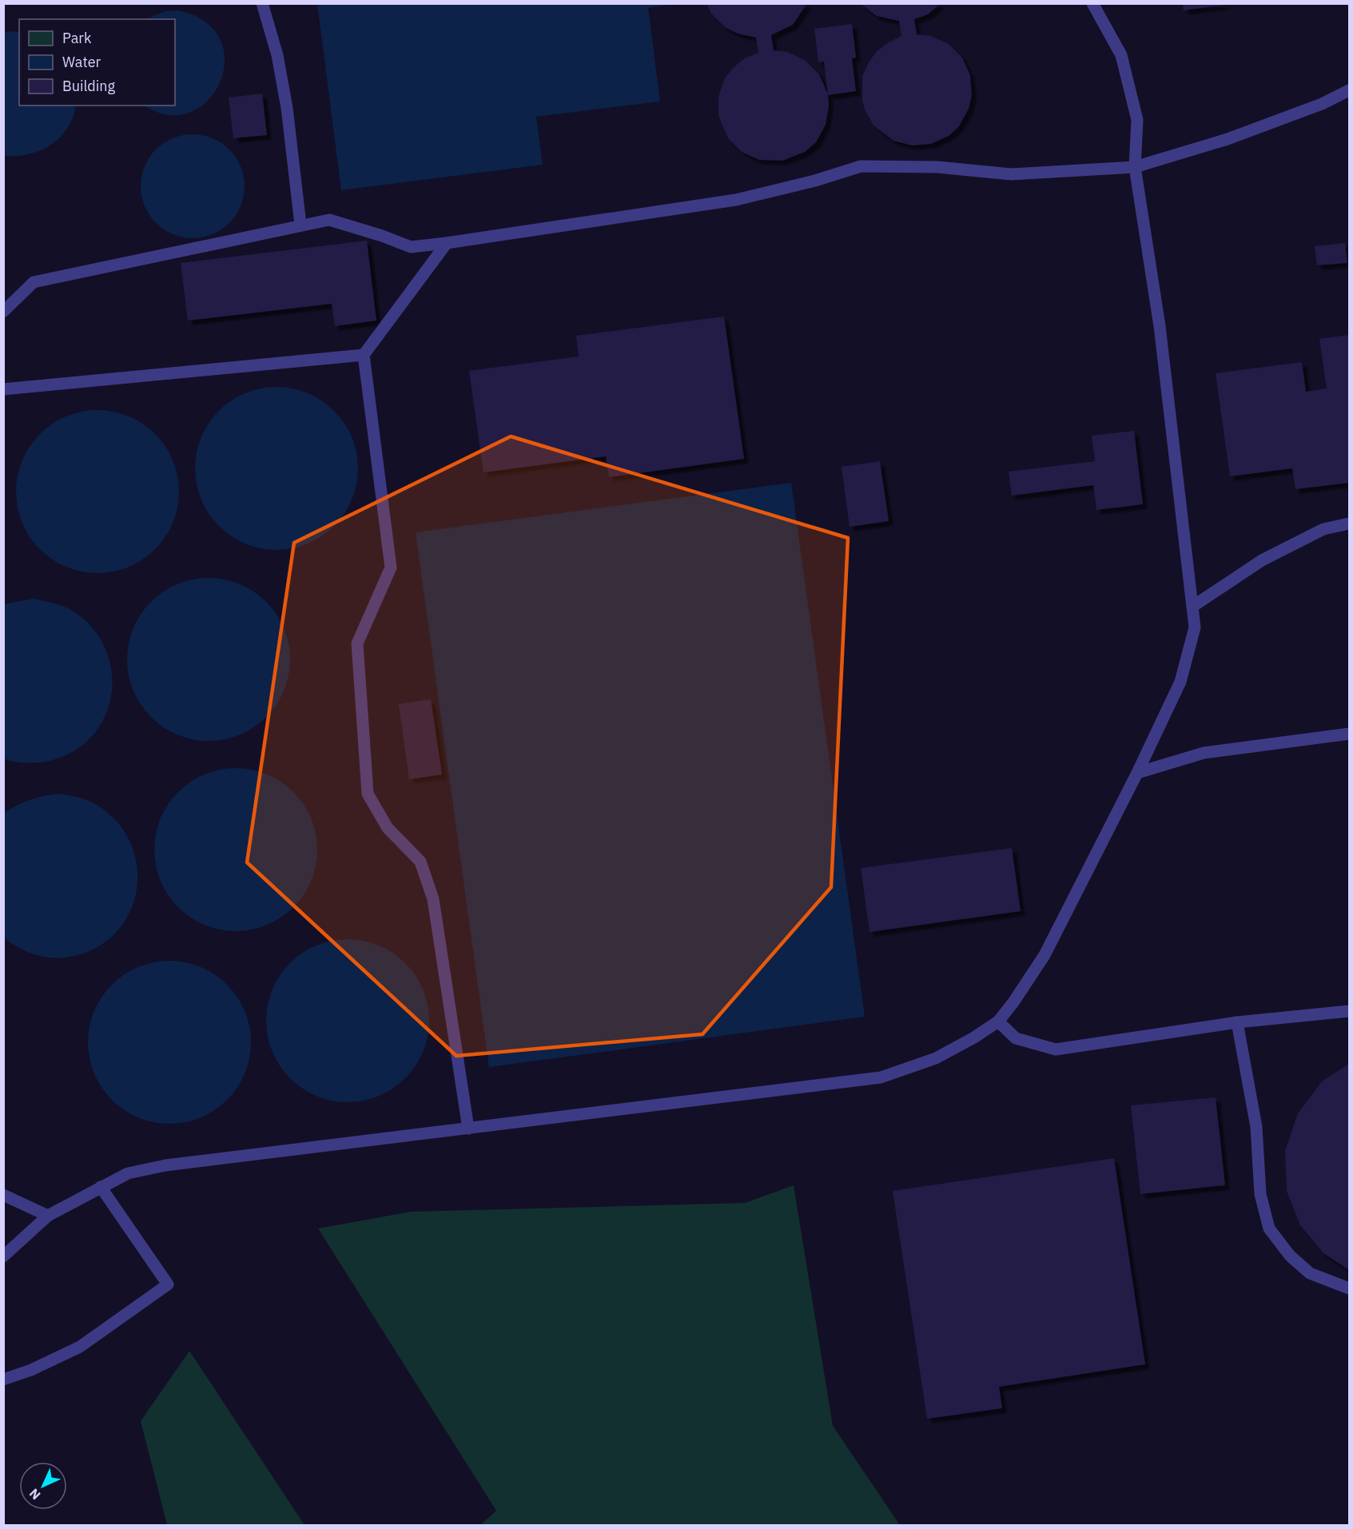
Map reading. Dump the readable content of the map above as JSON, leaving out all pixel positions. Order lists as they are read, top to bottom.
{
  "legend": ["Park", "Water", "Building"],
  "north": "bottom left"
}
